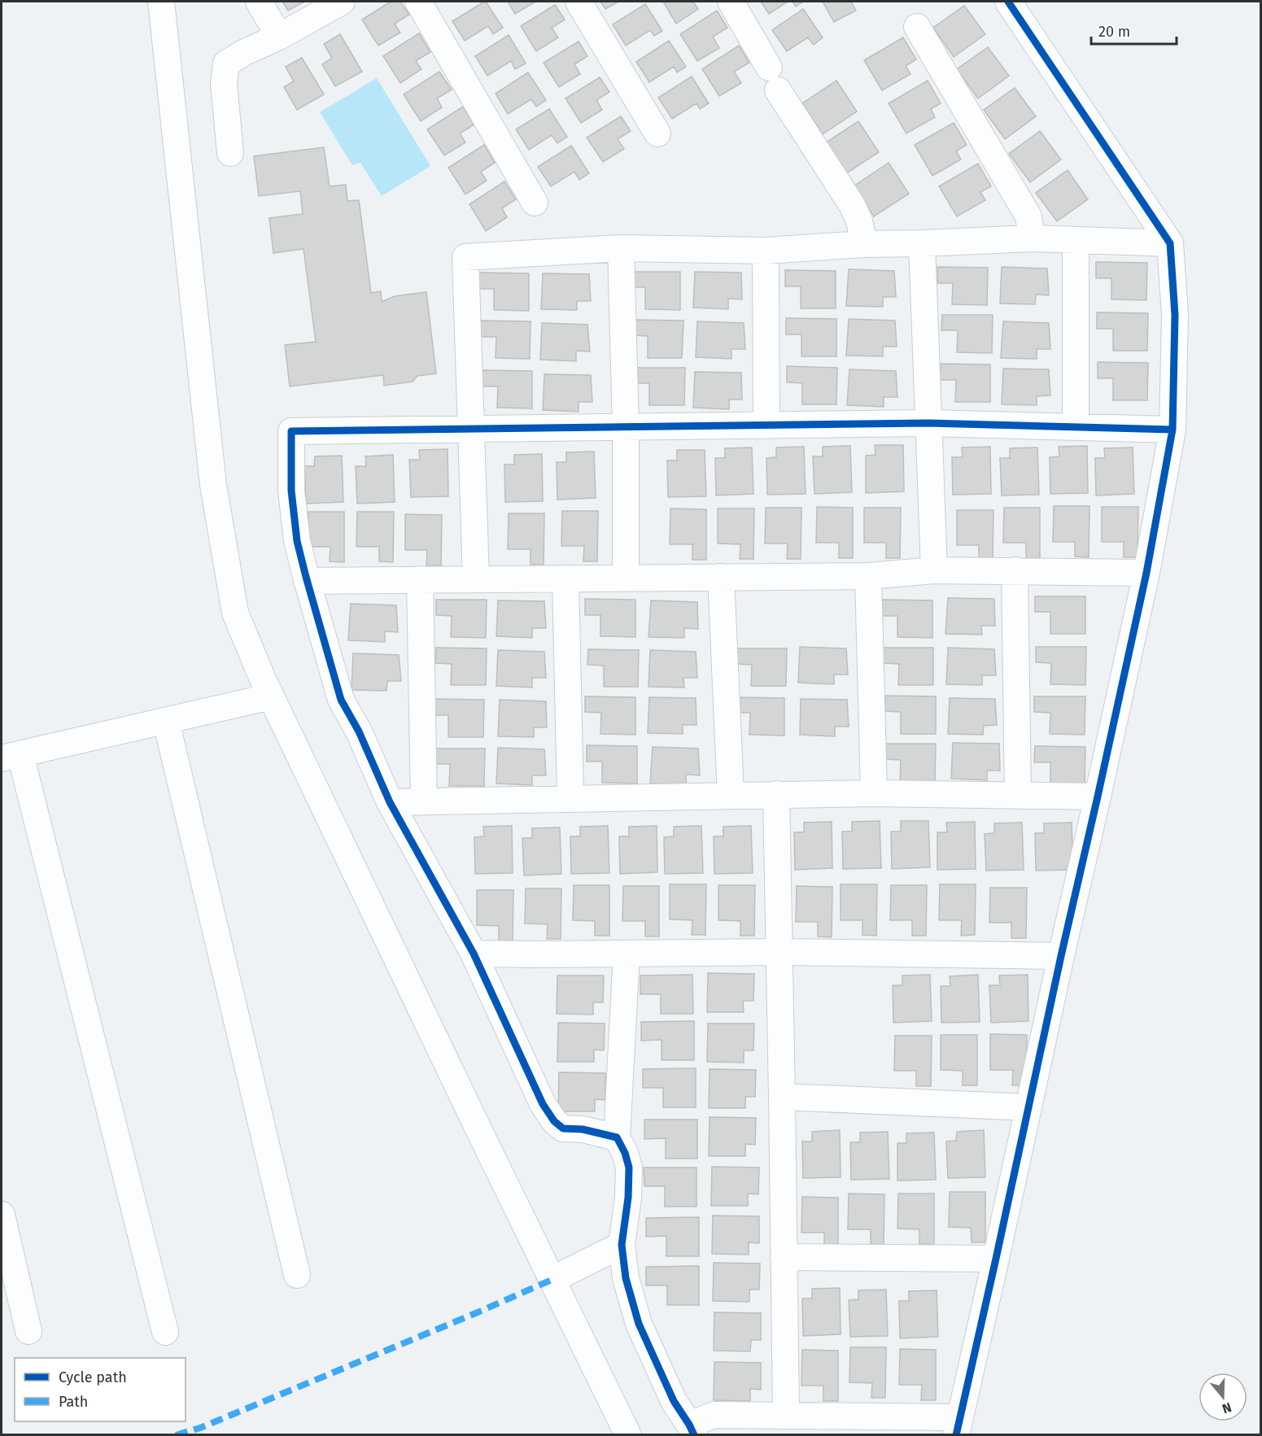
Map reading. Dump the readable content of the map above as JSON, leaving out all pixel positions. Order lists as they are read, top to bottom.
{
  "legend": ["Cycle path", "Path"],
  "scale_bar": "20 m",
  "north": "bottom"
}
